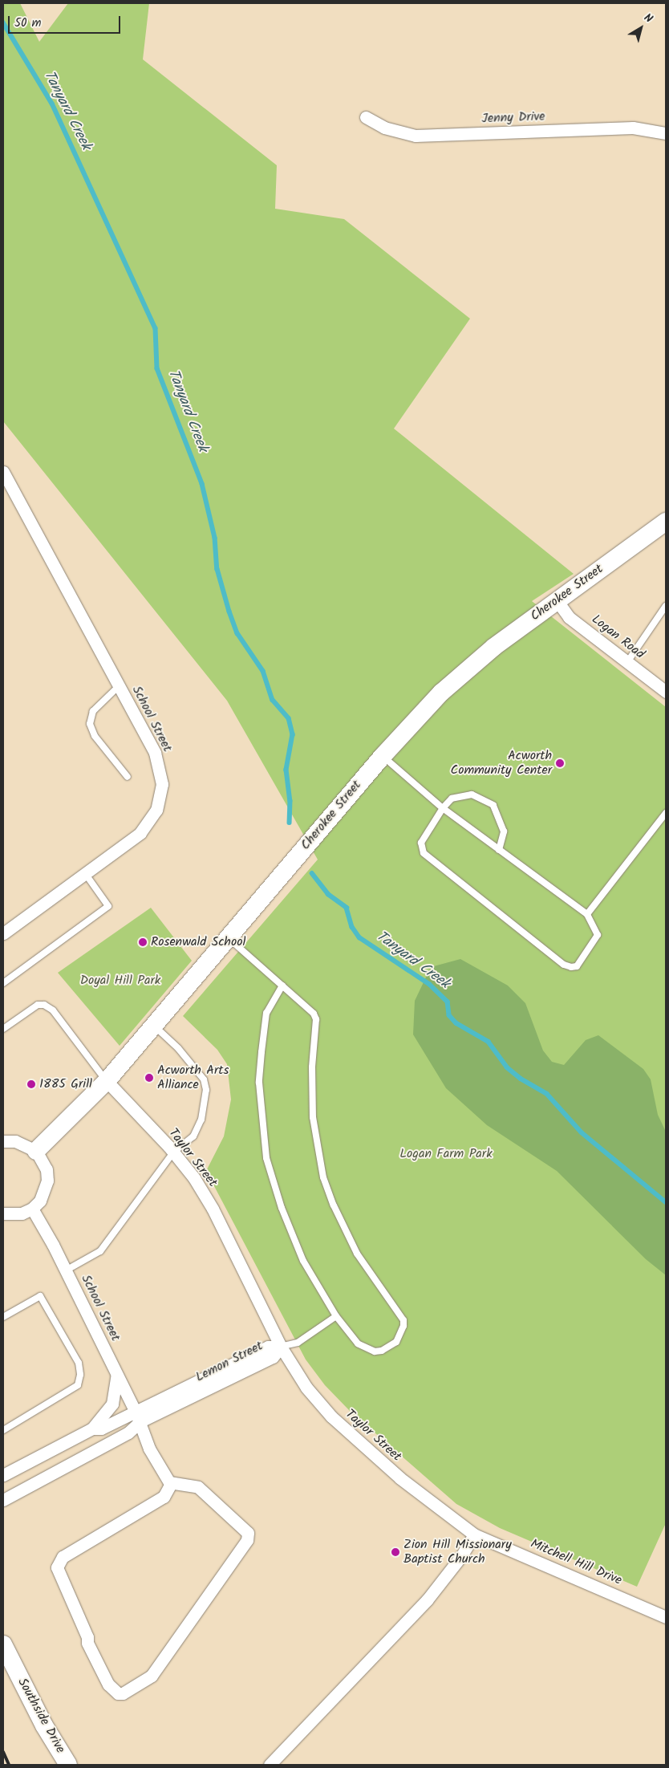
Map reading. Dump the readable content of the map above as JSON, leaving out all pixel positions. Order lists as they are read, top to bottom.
{
  "streets": {
    "street": [
      "Jenny Drive",
      "Cherokee Street",
      "Logan Road",
      "School Street",
      "Taylor Street",
      "Lemon Street",
      "Mitchell Hill Drive",
      "Southside Drive"
    ]
  },
  "crossings": [
    ["Cherokee Street", "Logan Road"],
    ["Cherokee Street", "Taylor Street"],
    ["School Street", "Lemon Street"],
    ["Taylor Street", "Lemon Street"],
    ["Taylor Street", "Mitchell Hill Drive"]
  ],
  "water": ["Tanyard Creek"],
  "parks": ["Doyal Hill Park", "Logan Farm Park"],
  "places": [
    "Acworth Community Center",
    "Rosenwald School",
    "Acworth Arts Alliance",
    "1885 Grill",
    "Zion Hill Missionary Baptist Church"
  ],
  "scale_bar": "50 m",
  "north": "top right"
}
